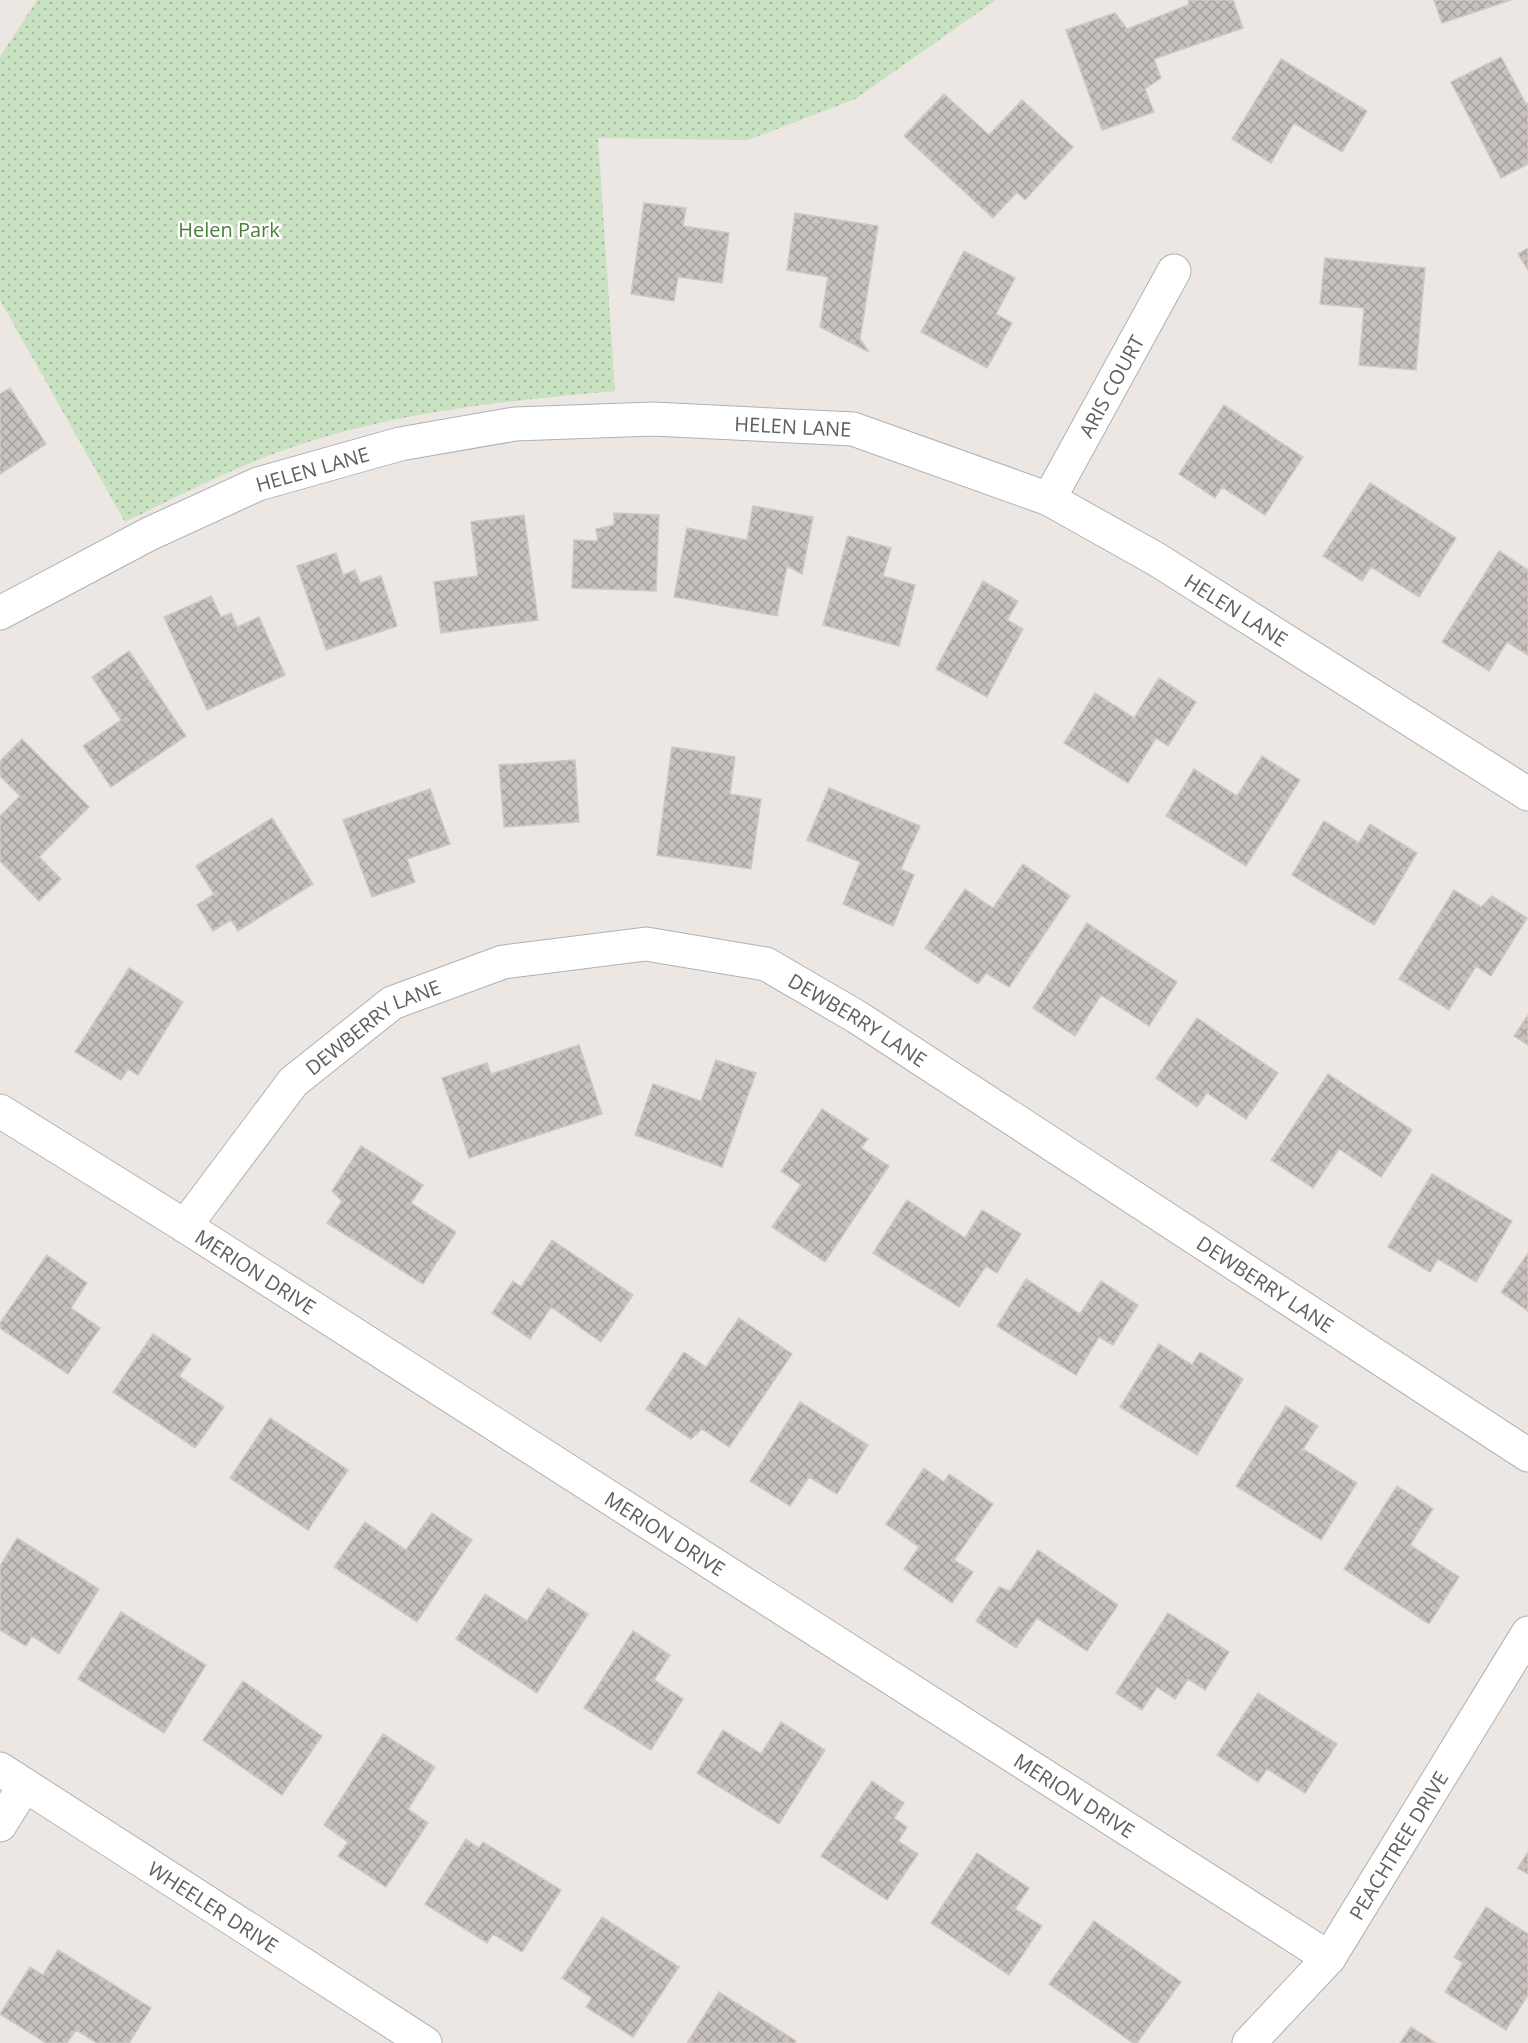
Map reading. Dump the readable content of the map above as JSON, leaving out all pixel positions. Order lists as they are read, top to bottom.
{
  "streets": {
    "street": [
      "ARIS COURT",
      "HELEN LANE",
      "DEWBERRY LANE",
      "MERION DRIVE",
      "PEACHTREE DRIVE",
      "WHEELER DRIVE"
    ]
  },
  "crossings": [
    ["ARIS COURT", "HELEN LANE"],
    ["DEWBERRY LANE", "MERION DRIVE"],
    ["MERION DRIVE", "PEACHTREE DRIVE"]
  ],
  "parks": ["Helen Park"]
}
